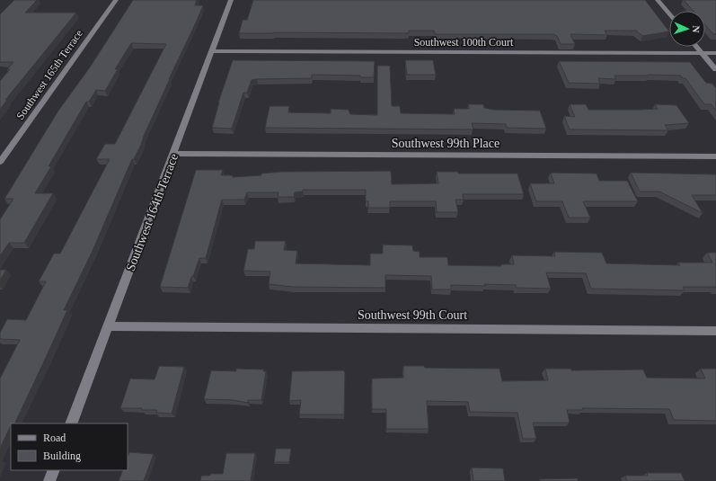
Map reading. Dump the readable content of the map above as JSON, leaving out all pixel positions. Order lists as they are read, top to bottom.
{
  "streets": {
    "street": [
      "Southwest 100th Court",
      "Southwest 165th Terrace",
      "Southwest 99th Place",
      "Southwest 164th Terrace",
      "Southwest 99th Court"
    ]
  },
  "crossings": [
    ["Southwest 100th Court", "Southwest 164th Terrace"],
    ["Southwest 99th Place", "Southwest 164th Terrace"],
    ["Southwest 164th Terrace", "Southwest 99th Court"]
  ],
  "legend": ["Road", "Building"],
  "north": "right"
}
